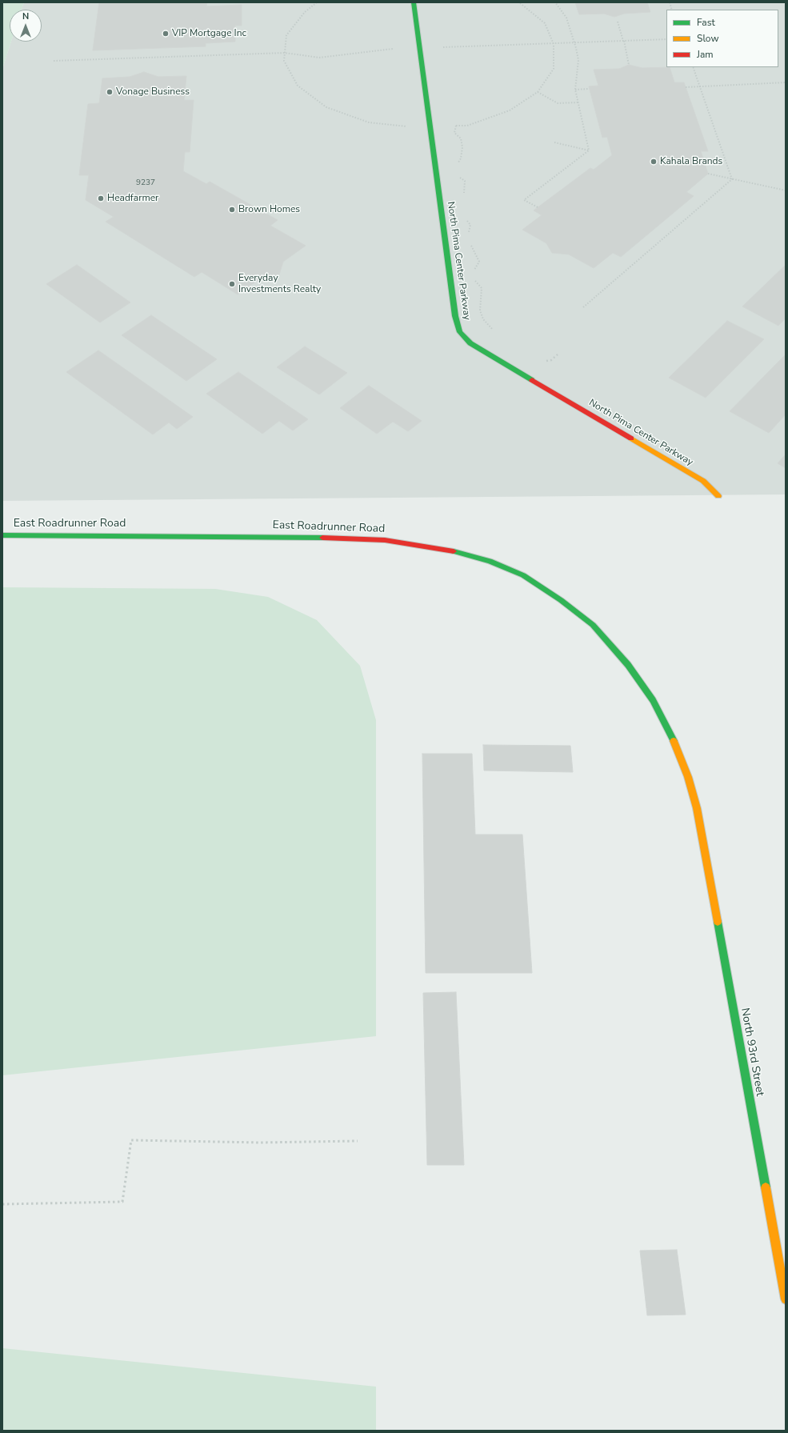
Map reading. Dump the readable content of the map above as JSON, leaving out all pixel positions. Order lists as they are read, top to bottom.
{
  "streets": {
    "street": ["North Pima Center Parkway", "East Roadrunner Road", "North 93rd Street"]
  },
  "crossings": [
    ["East Roadrunner Road", "North 93rd Street"]
  ],
  "places": [
    "VIP Mortgage Inc",
    "Vonage Business",
    "Kahala Brands",
    "Headfarmer",
    "Brown Homes",
    "Everyday Investments Realty"
  ],
  "house_numbers": ["9237"],
  "legend": ["Fast", "Slow", "Jam"],
  "north": "top"
}
